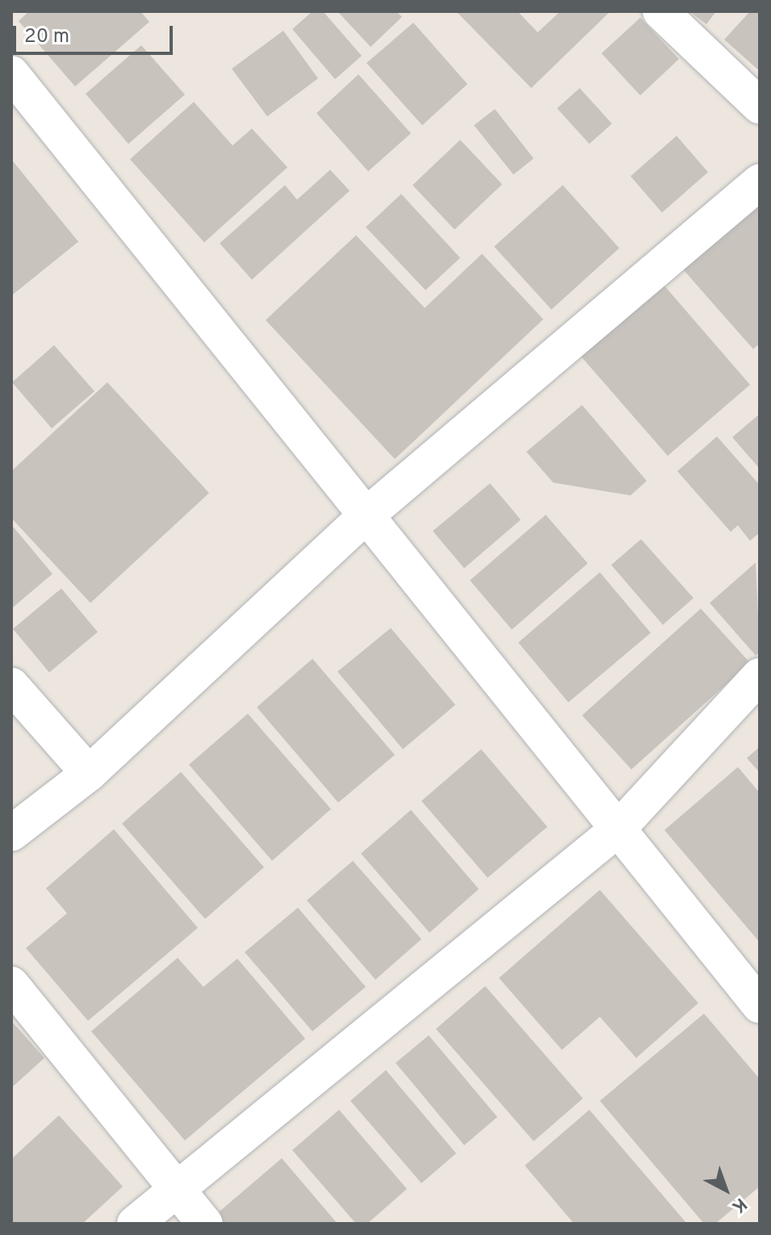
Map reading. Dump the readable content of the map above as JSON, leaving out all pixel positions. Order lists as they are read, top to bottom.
{
  "scale_bar": "20 m",
  "north": "bottom right"
}
